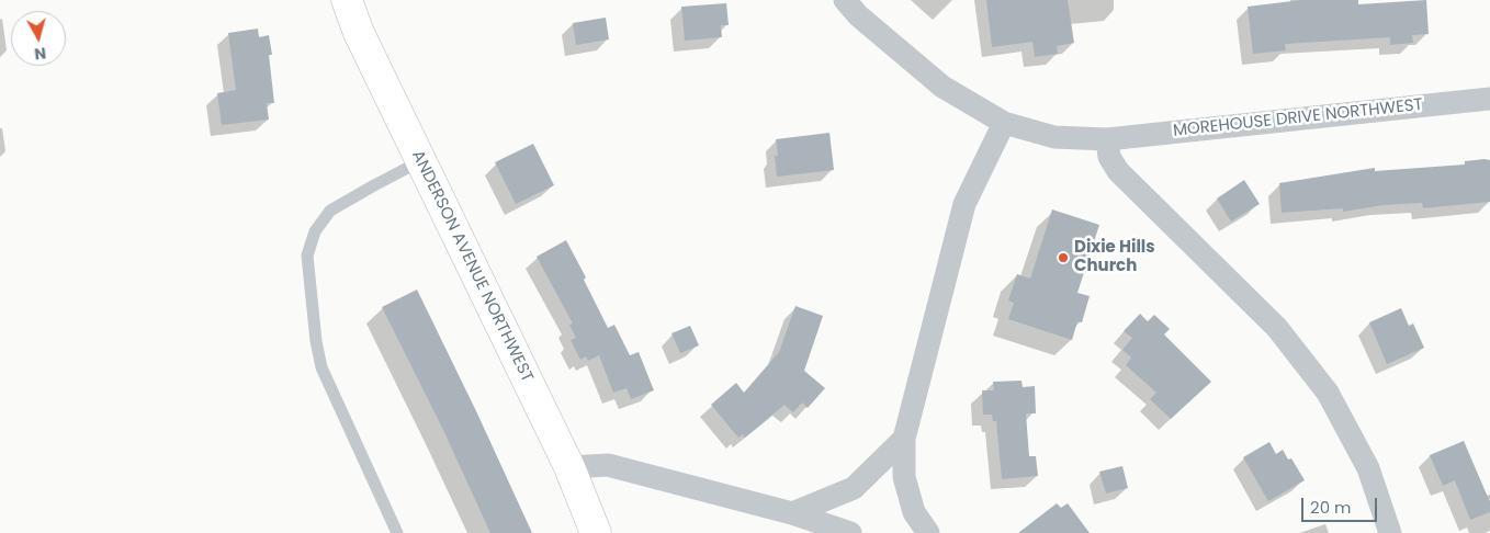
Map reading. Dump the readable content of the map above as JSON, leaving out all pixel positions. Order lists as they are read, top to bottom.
{
  "streets": {
    "street": ["MOREHOUSE DRIVE NORTHWEST", "ANDERSON AVENUE NORTHWEST"]
  },
  "places": ["Dixie Hills Church"],
  "scale_bar": "20 m",
  "north": "bottom"
}
